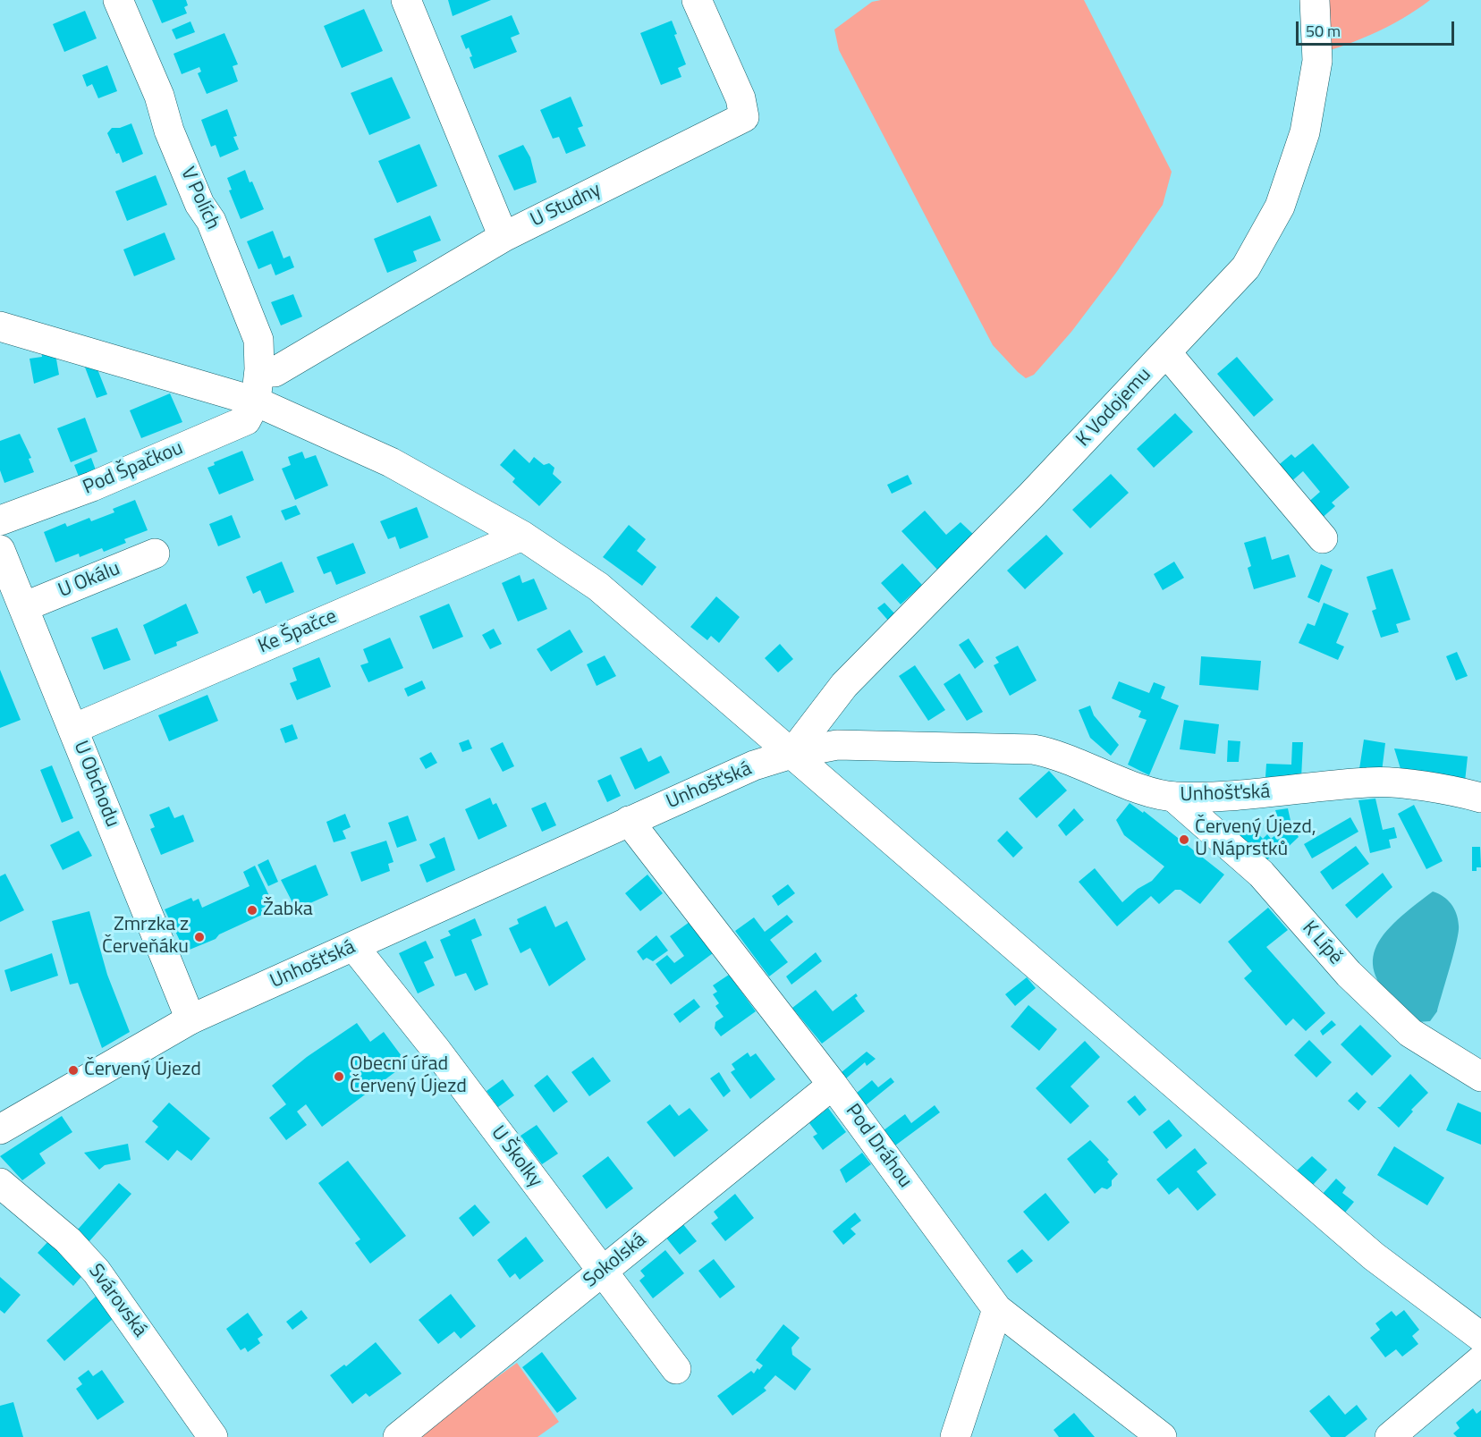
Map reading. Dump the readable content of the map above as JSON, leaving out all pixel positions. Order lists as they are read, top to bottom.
{
  "streets": {
    "street": [
      "V Polích",
      "U Studny",
      "K Vodojemu",
      "Pod Špačkou",
      "U Okálu",
      "Ke Špačce",
      "U Obchodu",
      "Unhošťská",
      "K Lípě",
      "Pod Dráhou",
      "U Školky",
      "Sokolská",
      "Svárovská"
    ]
  },
  "crossings": [
    ["V Polích", "Pod Špačkou"],
    ["K Vodojemu", "Unhošťská"],
    ["U Okálu", "U Obchodu"],
    ["Ke Špačce", "U Obchodu"],
    ["U Obchodu", "Unhošťská"],
    ["Unhošťská", "K Lípě"],
    ["Unhošťská", "Pod Dráhou"],
    ["Unhošťská", "U Školky"],
    ["Pod Dráhou", "Sokolská"],
    ["U Školky", "Sokolská"]
  ],
  "places": [
    "Červený Újezd, U Náprstků",
    "Žabka",
    "Zmrzka z Červeňáku",
    "Červený Újezd",
    "Obecní úřad Červený Újezd"
  ],
  "scale_bar": "50 m"
}
